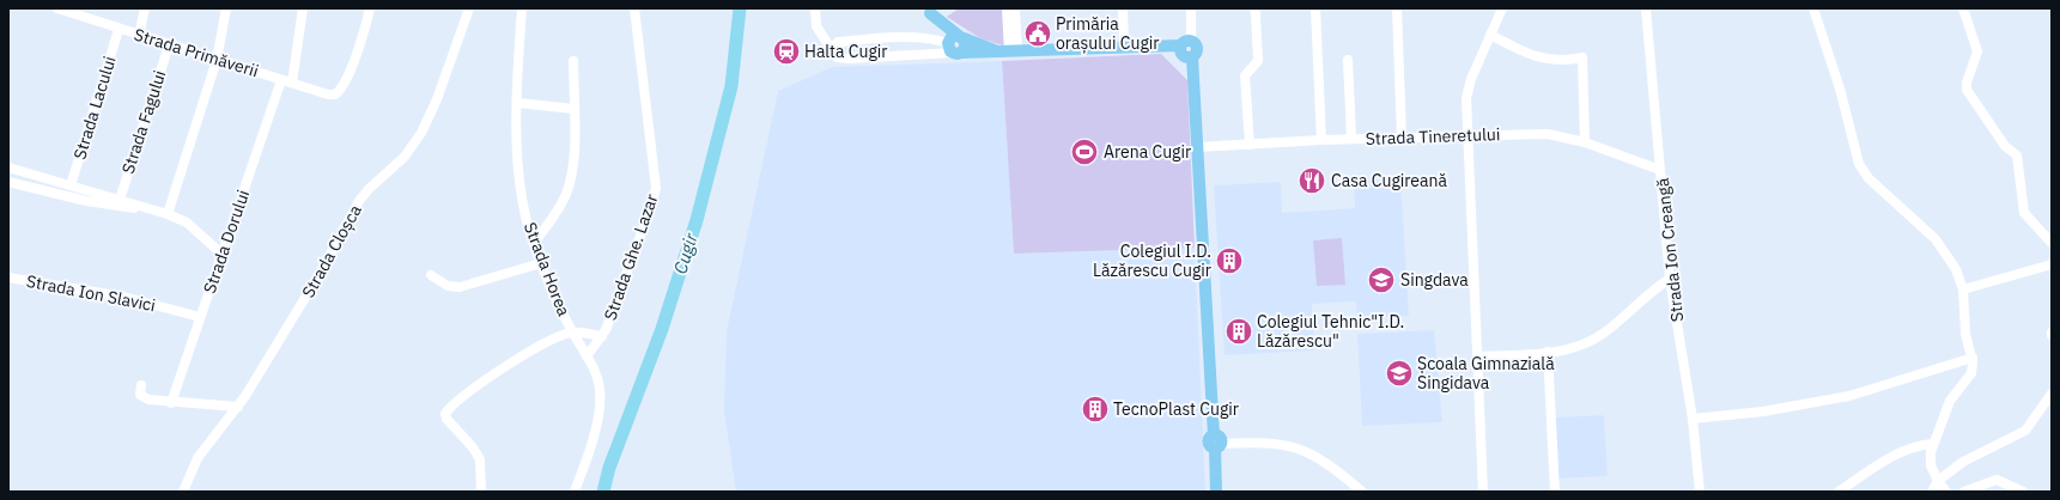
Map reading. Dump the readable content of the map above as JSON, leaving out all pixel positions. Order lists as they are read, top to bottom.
{
  "streets": {
    "street": [
      "Strada Primăverii",
      "Strada Lacului",
      "Strada Fagului",
      "Strada Tineretului",
      "Strada Dorului",
      "Strada Ion Creangă",
      "Strada Cloșca",
      "Strada Ghe. Lazar",
      "Strada Horea",
      "Strada Ion Slavici"
    ]
  },
  "crossings": [
    ["Strada Primăverii", "Strada Lacului"],
    ["Strada Primăverii", "Strada Fagului"],
    ["Strada Primăverii", "Strada Dorului"],
    ["Strada Tineretului", "Strada Ion Creangă"],
    ["Strada Dorului", "Strada Ion Slavici"],
    ["Strada Ghe. Lazar", "Strada Horea"]
  ],
  "water": ["Cugir"],
  "places": {
    "public building": ["Primăria orașului Cugir"],
    "station": ["Halta Cugir"],
    "sports": ["Arena Cugir"],
    "restaurant": ["Casa Cugireană"],
    "building": ["Colegiul I.D. Lăzărescu Cugir", "Colegiul Tehnic\"I.D. Lăzărescu\"", "TecnoPlast Cugir"],
    "school or university": ["Singdava", "Școala Gimnazială Singidava"]
  }
}
